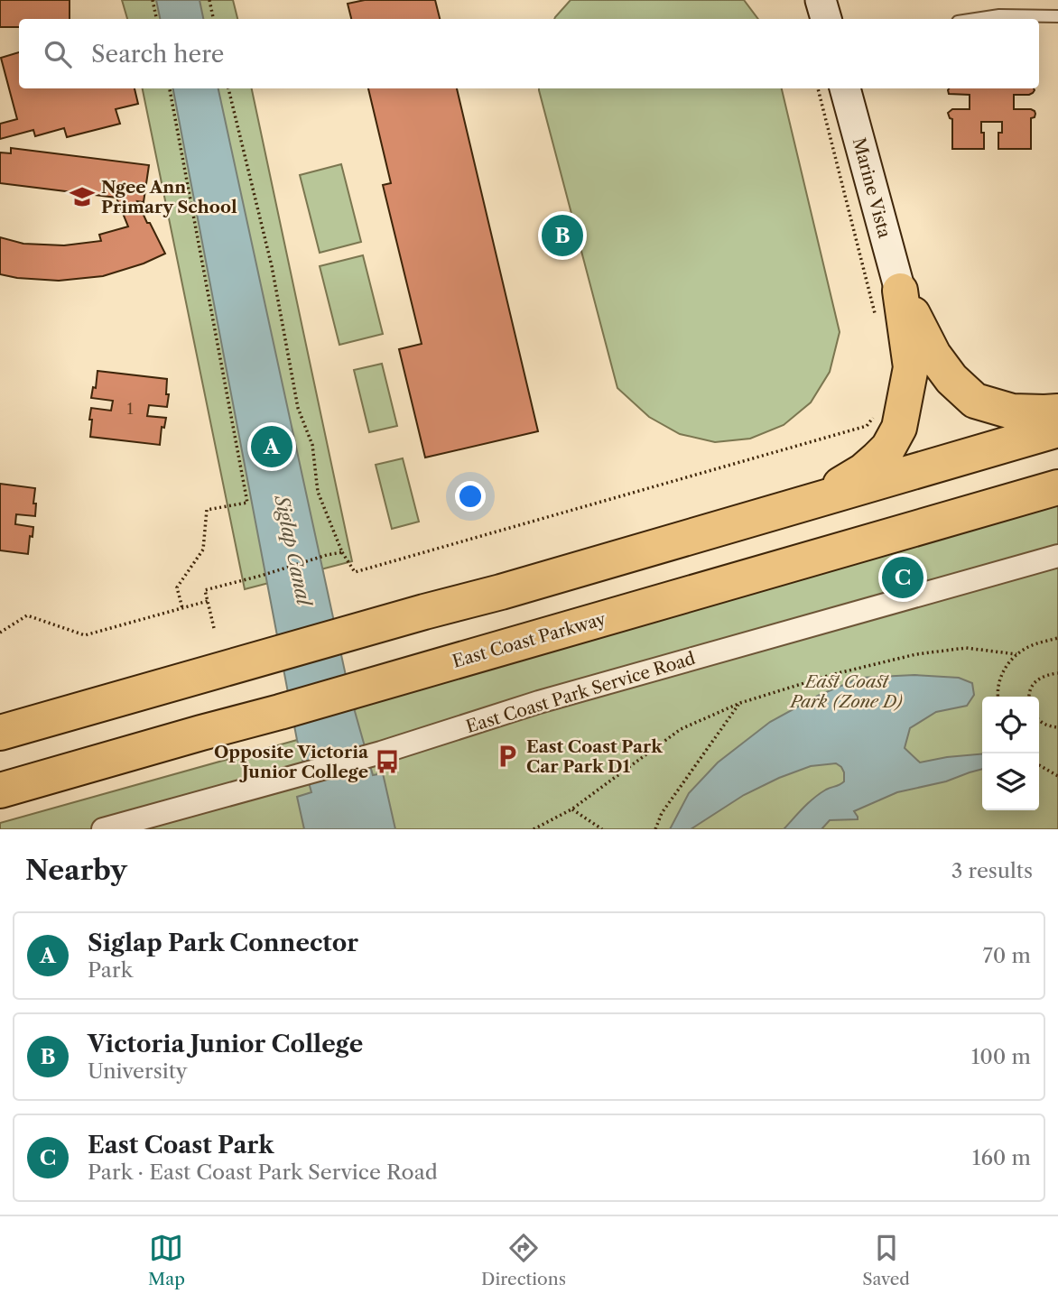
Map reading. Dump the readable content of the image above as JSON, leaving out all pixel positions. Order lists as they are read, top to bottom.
{
  "streets": {
    "highway": ["East Coast Parkway"],
    "street": ["Marine Vista", "East Coast Park Service Road"]
  },
  "water": ["Siglap Canal"],
  "parks": ["East Coast Park (Zone D)"],
  "places": {
    "school or university": ["Ngee Ann Primary School"],
    "parking": ["East Coast Park Car Park D1"],
    "bus stop": ["Opposite Victoria Junior College"]
  },
  "house_numbers": ["1"],
  "page": {
    "search": "Search here",
    "pins": ["B", "A", "C"],
    "heading": ["Nearby", "3 results"],
    "list": [
      {
        "mark": "A",
        "name": "Siglap Park Connector",
        "note": "Park",
        "value": "70 m"
      },
      {
        "mark": "B",
        "name": "Victoria Junior College",
        "note": "University",
        "value": "100 m"
      },
      {
        "mark": "C",
        "name": "East Coast Park",
        "note": "Park · East Coast Park Service Road",
        "value": "160 m"
      }
    ],
    "nav": ["Map", "Directions", "Saved"]
  }
}
